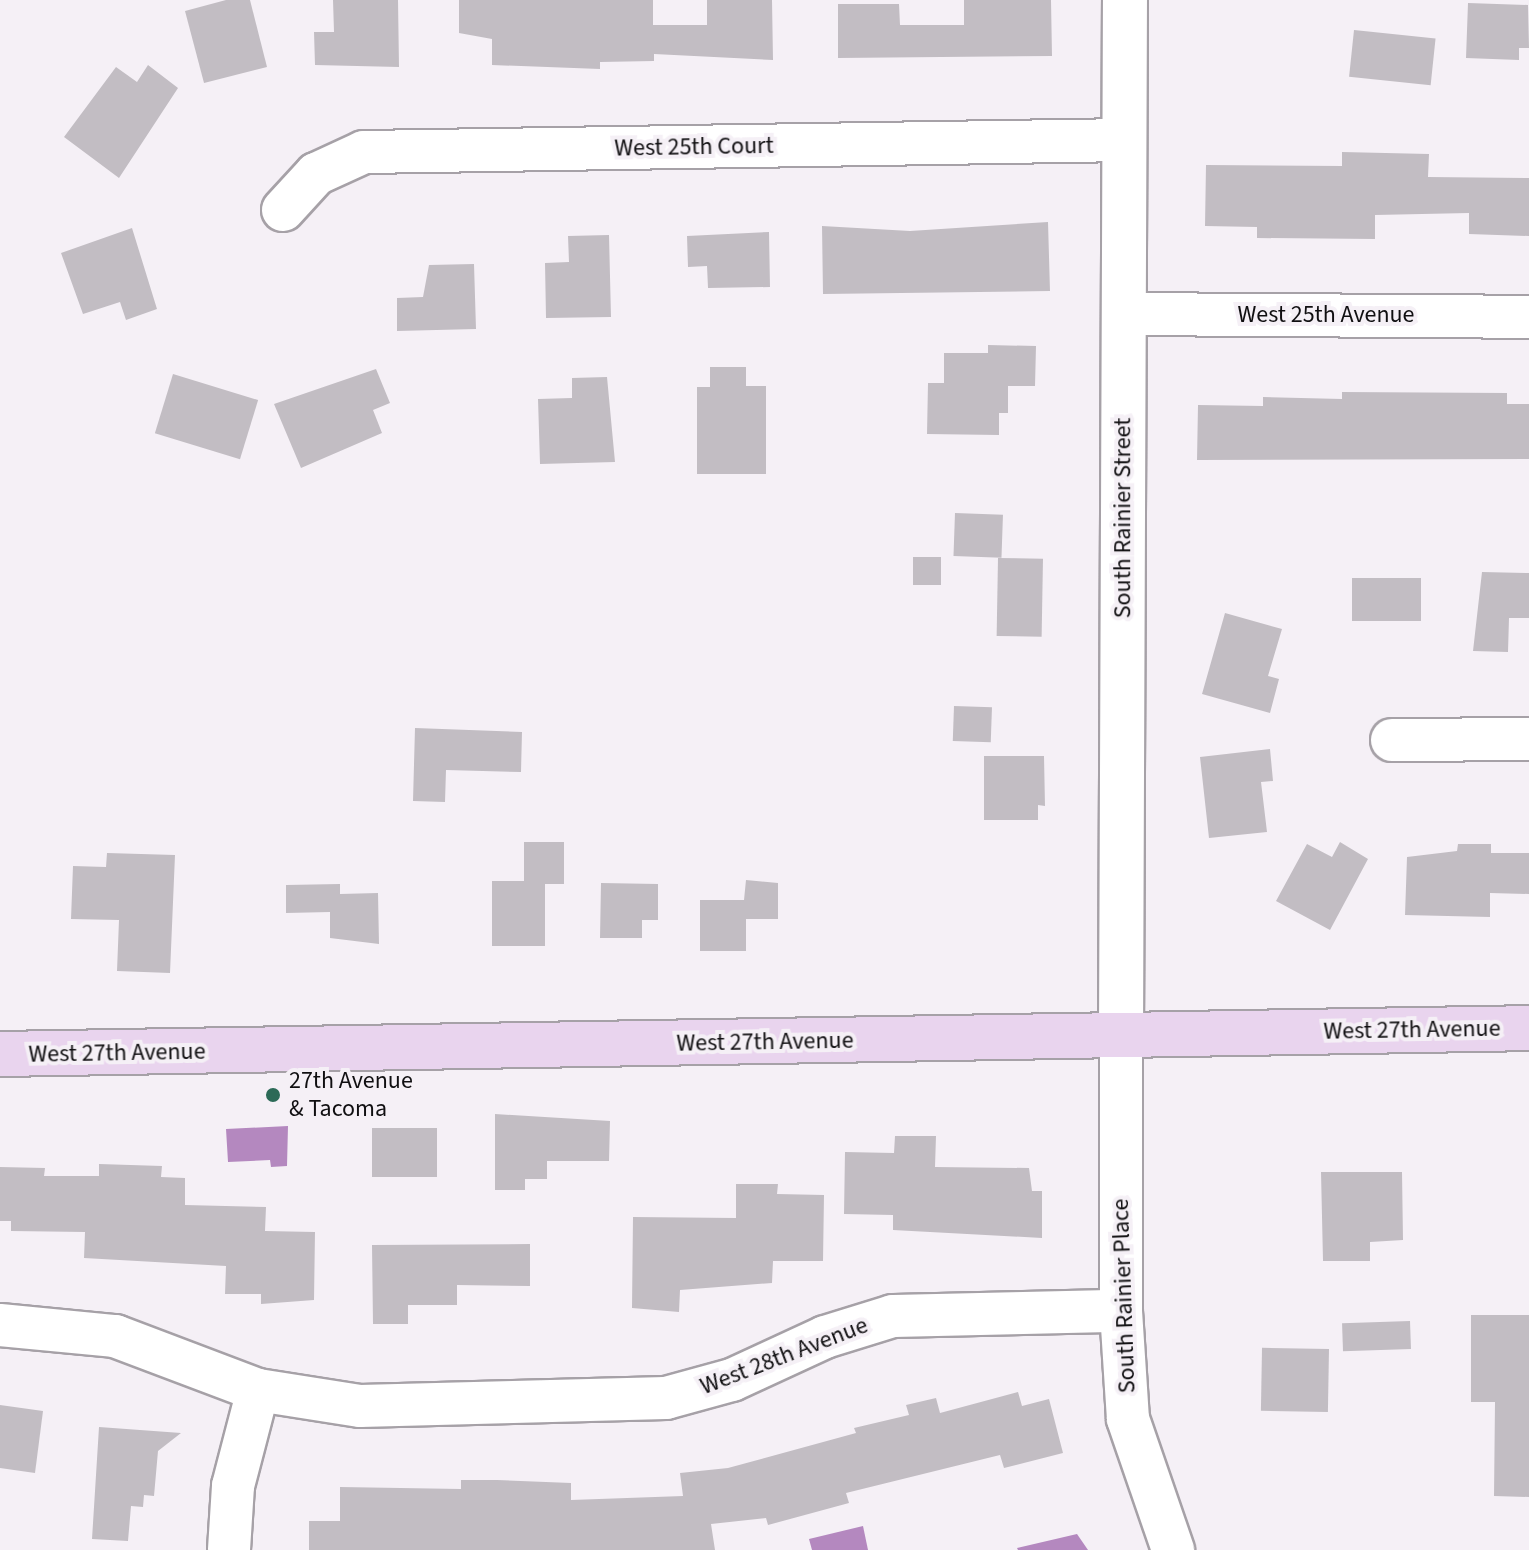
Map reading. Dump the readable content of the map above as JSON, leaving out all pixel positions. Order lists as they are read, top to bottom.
{
  "streets": {
    "main road": ["West 27th Avenue"],
    "street": [
      "West 25th Court",
      "West 25th Avenue",
      "South Rainier Street",
      "South Rainier Place",
      "West 28th Avenue"
    ]
  },
  "crossings": [
    ["West 25th Court", "South Rainier Street"],
    ["West 25th Avenue", "South Rainier Street"],
    ["South Rainier Street", "West 27th Avenue"],
    ["South Rainier Street", "South Rainier Place"],
    ["West 27th Avenue", "South Rainier Place"],
    ["South Rainier Place", "West 28th Avenue"]
  ],
  "places": ["27th Avenue & Tacoma"]
}
